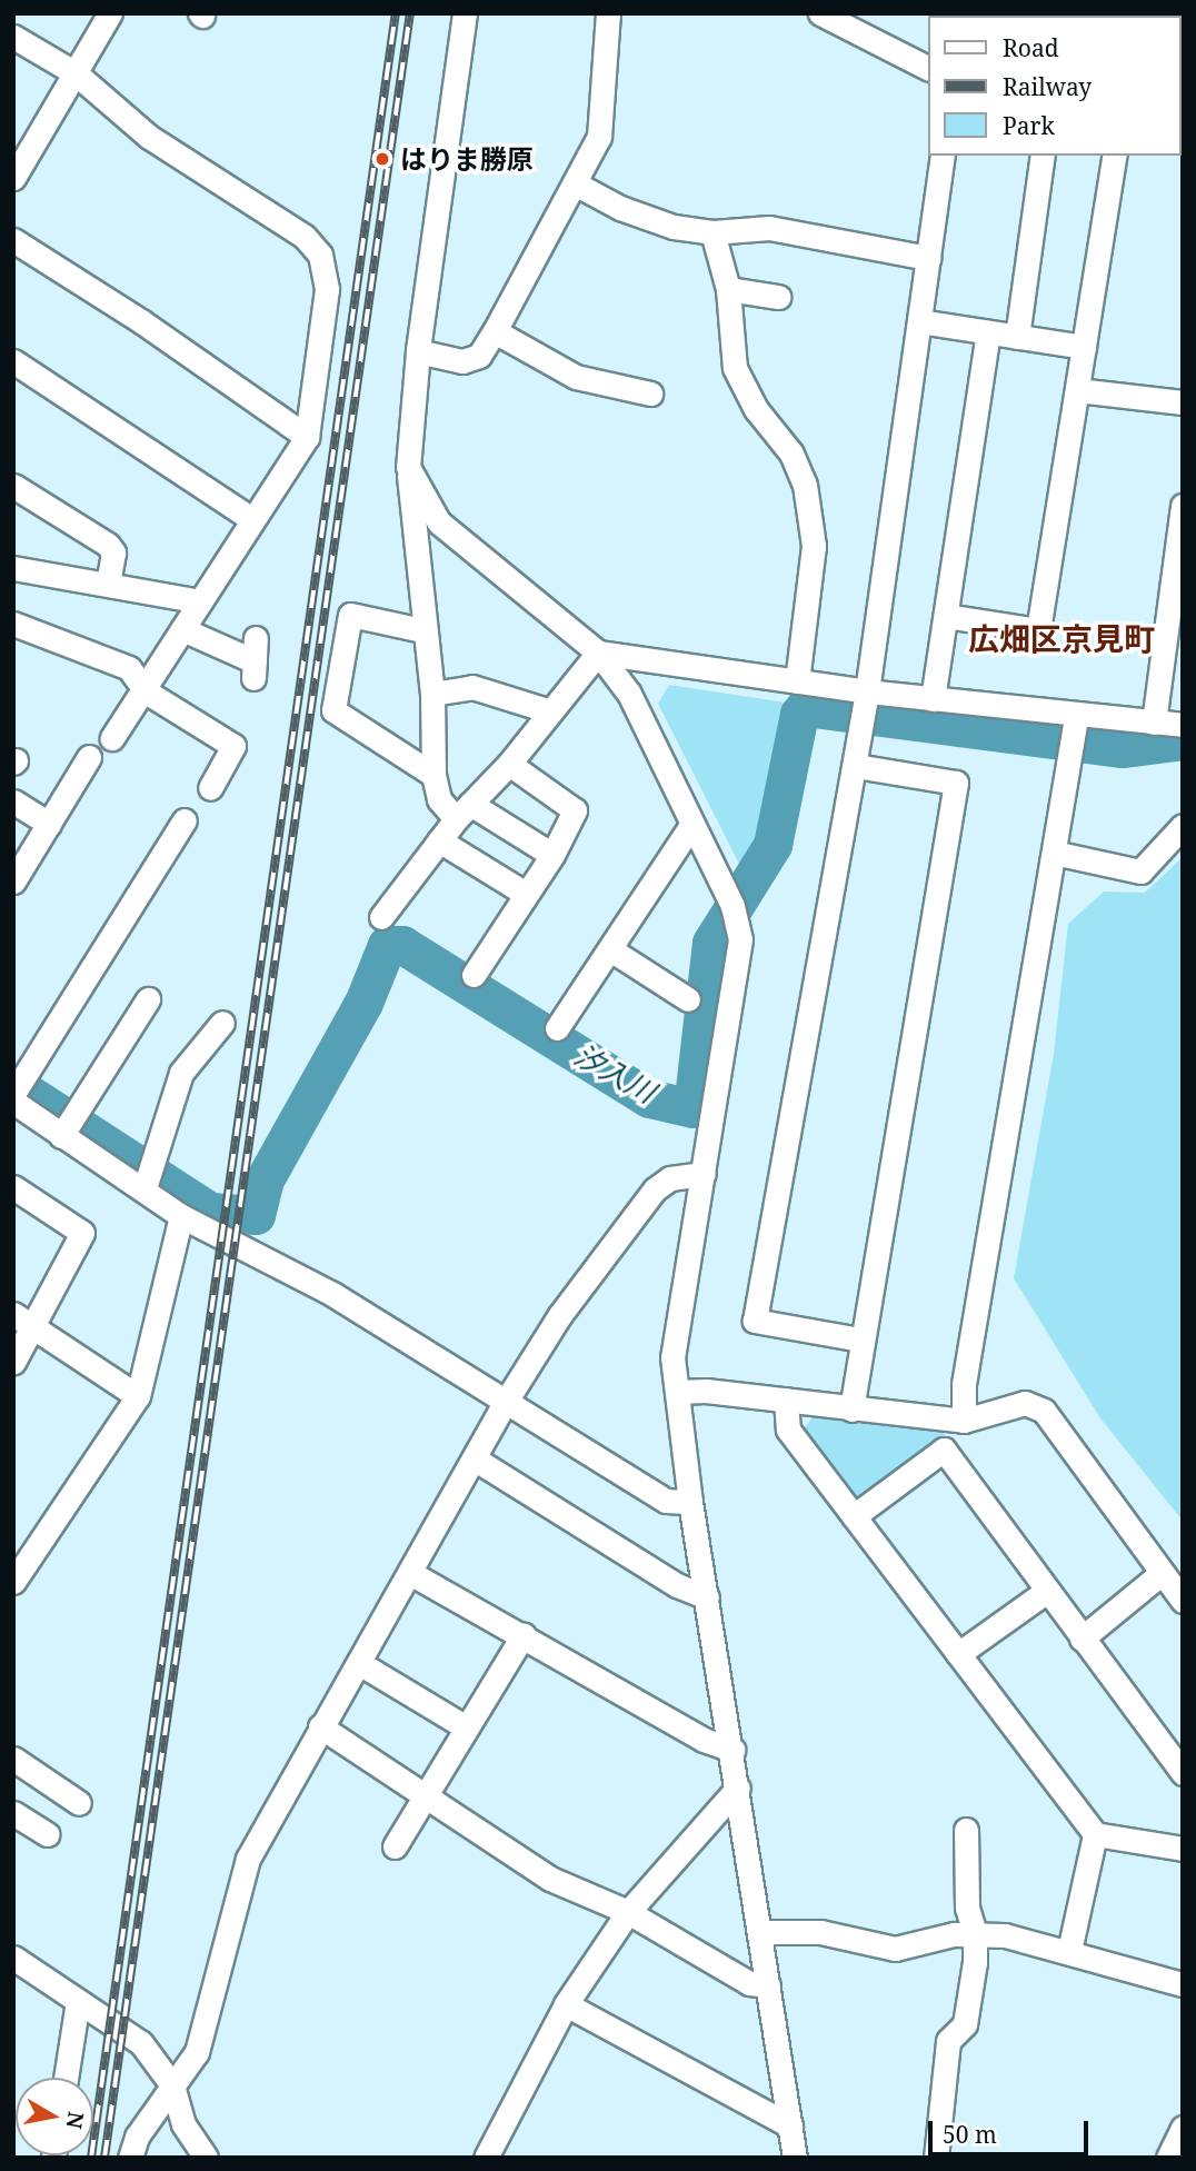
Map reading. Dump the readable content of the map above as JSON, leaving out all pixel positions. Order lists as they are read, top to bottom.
{
  "districts": ["広畑区京見町"],
  "water": ["汐入川"],
  "places": ["はりま勝原"],
  "legend": ["Road", "Railway", "Park"],
  "scale_bar": "50 m",
  "north": "right"
}
